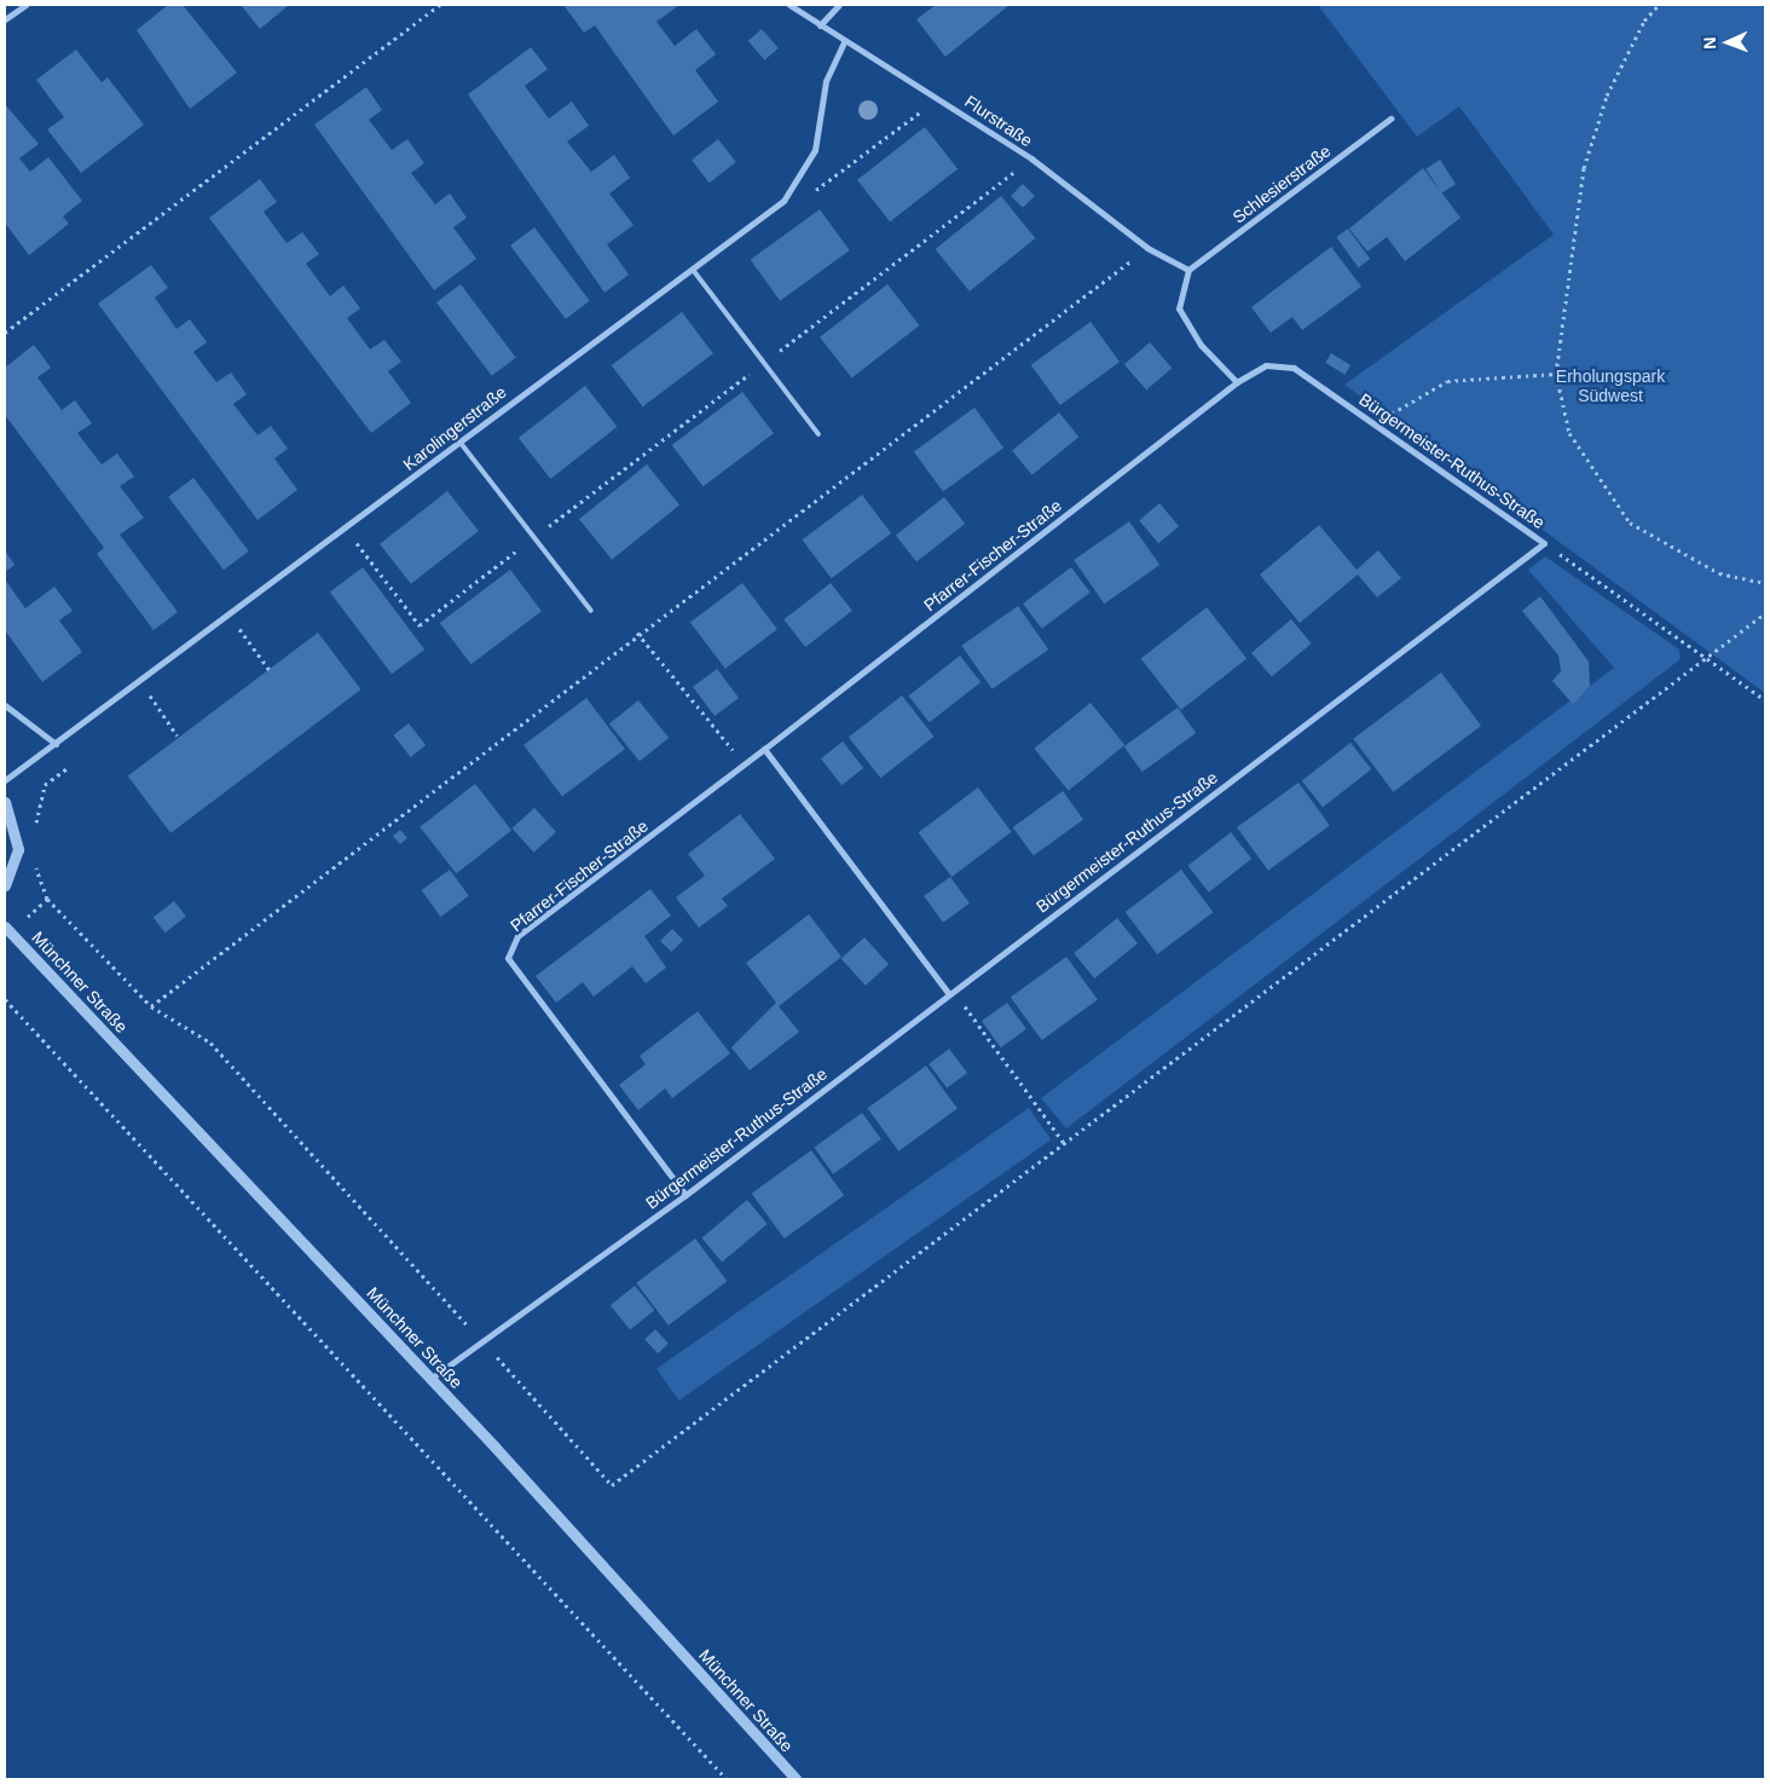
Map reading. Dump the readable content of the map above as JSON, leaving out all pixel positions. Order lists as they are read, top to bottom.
{
  "streets": {
    "street": [
      "Flurstraße",
      "Schlesierstraße",
      "Karolingerstraße",
      "Bürgermeister-Ruthus-Straße",
      "Pfarrer-Fischer-Straße",
      "Münchner Straße"
    ]
  },
  "crossings": [
    ["Flurstraße", "Schlesierstraße"],
    ["Flurstraße", "Karolingerstraße"],
    ["Bürgermeister-Ruthus-Straße", "Pfarrer-Fischer-Straße"],
    ["Bürgermeister-Ruthus-Straße", "Münchner Straße"]
  ],
  "parks": ["Erholungspark Südwest"],
  "north": "left"
}
